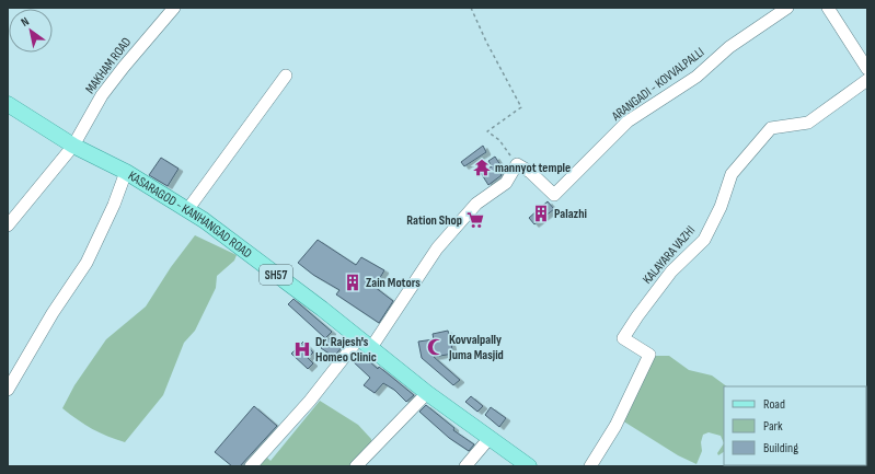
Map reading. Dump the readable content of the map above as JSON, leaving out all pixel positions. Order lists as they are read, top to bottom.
{
  "streets": {
    "main road": ["KASARAGOD - KANHANGAD ROAD", "SH57"],
    "street": ["MAKHAM ROAD", "ARANGADI - KOVVALPALLI", "KALAYARA VAZHI"]
  },
  "crossings": [
    ["MAKHAM ROAD", "KASARAGOD - KANHANGAD ROAD"]
  ],
  "places": {
    "temple": ["mannyot temple"],
    "building": ["Palazhi", "Zain Motors"],
    "supermarket": ["Ration Shop"],
    "mosque": ["Kovvalpally Juma Masjid"],
    "hospital": ["Dr. Rajesh's Homeo Clinic"]
  },
  "legend": ["Road", "Park", "Building"],
  "north": "top left"
}
